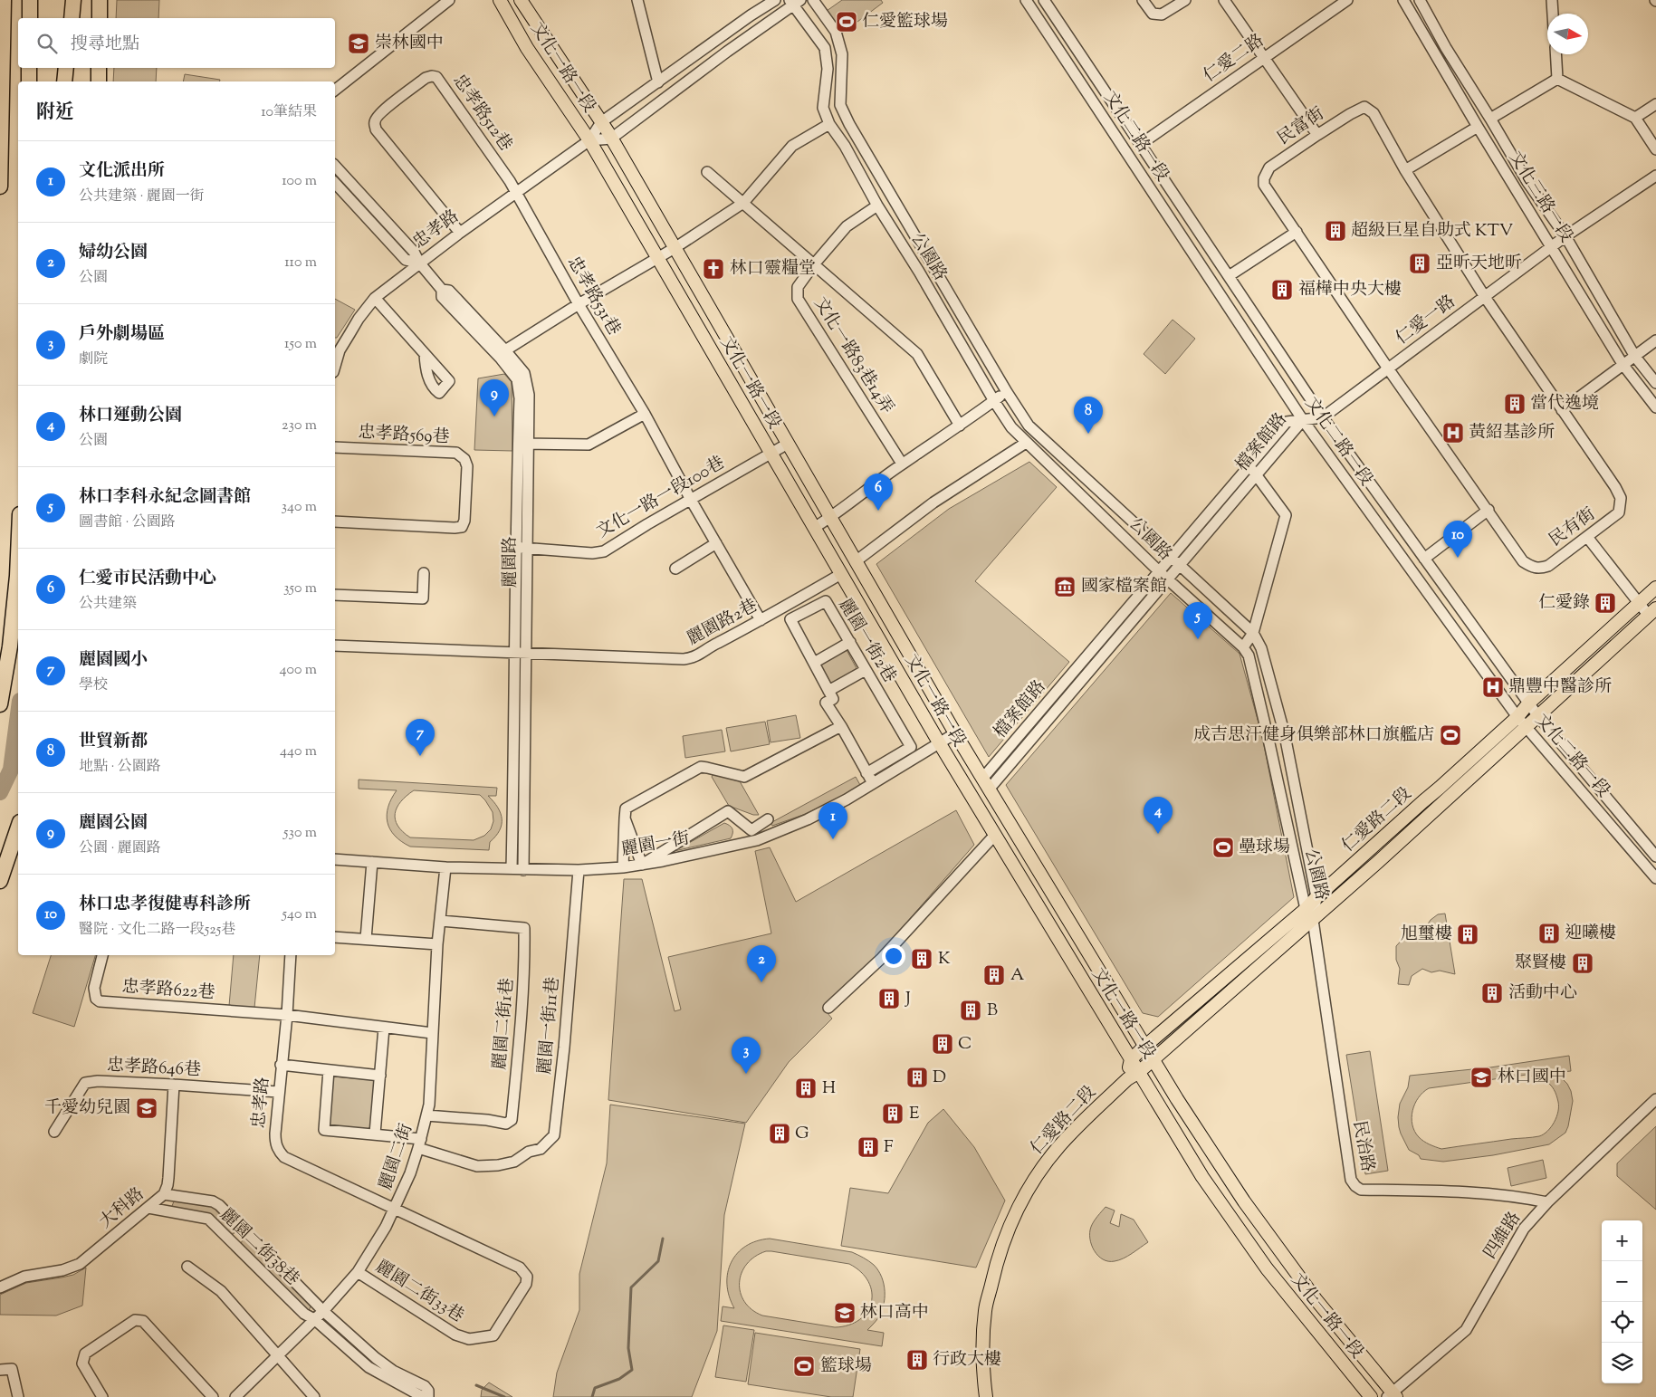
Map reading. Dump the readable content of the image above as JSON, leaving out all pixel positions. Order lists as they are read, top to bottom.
{
  "streets": {
    "main road": ["文化一路一段", "仁愛路二段"],
    "street": [
      "仁愛二路",
      "忠孝路512巷",
      "民富街",
      "文化二路一段",
      "文化三路一段",
      "忠孝路",
      "公園路",
      "忠孝路531巷",
      "仁愛一路",
      "文化一路83巷14弄",
      "忠孝路569巷",
      "檔案館路",
      "文化一路一段100巷",
      "民有街",
      "麗園路",
      "麗園路2巷",
      "麗園一街2巷",
      "麗園一街",
      "忠孝路622巷",
      "麗園二街1巷",
      "麗園一街11巷",
      "忠孝路646巷",
      "民治路",
      "麗園二街",
      "大科路",
      "四維路",
      "麗園二街38巷",
      "麗園二街33巷"
    ]
  },
  "crossings": [
    ["仁愛二路", "文化二路一段"],
    ["文化一路一段", "忠孝路"],
    ["文化一路一段", "檔案館路"],
    ["文化一路一段", "文化一路一段100巷"],
    ["文化一路一段", "麗園路2巷"],
    ["文化一路一段", "仁愛路二段"],
    ["文化一路一段", "麗園一街"],
    ["文化一路一段", "四維路"],
    ["忠孝路512巷", "忠孝路"],
    ["忠孝路512巷", "忠孝路531巷"],
    ["民富街", "仁愛一路"],
    ["民富街", "民有街"],
    ["文化二路一段", "仁愛一路"],
    ["文化二路一段", "檔案館路"],
    ["文化二路一段", "仁愛路二段"],
    ["文化三路一段", "仁愛一路"],
    ["忠孝路", "公園路"],
    ["忠孝路", "忠孝路531巷"],
    ["忠孝路", "麗園路"],
    ["忠孝路", "忠孝路622巷"],
    ["忠孝路", "忠孝路646巷"],
    ["忠孝路", "麗園二街"],
    ["忠孝路", "麗園二街33巷"],
    ["公園路", "檔案館路"],
    ["公園路", "仁愛路二段"],
    ["公園路", "民治路"],
    ["忠孝路531巷", "文化一路一段100巷"],
    ["忠孝路531巷", "麗園路2巷"],
    ["仁愛一路", "檔案館路"],
    ["仁愛一路", "民有街"],
    ["文化一路一段100巷", "麗園路"],
    ["麗園路", "麗園路2巷"],
    ["麗園路", "麗園一街"],
    ["麗園一街2巷", "麗園一街"],
    ["仁愛路二段", "民治路"],
    ["麗園一街", "麗園一街11巷"],
    ["麗園一街", "麗園二街"],
    ["麗園二街1巷", "麗園二街"],
    ["麗園一街11巷", "麗園二街"],
    ["忠孝路646巷", "大科路"],
    ["民治路", "四維路"],
    ["麗園二街", "麗園二街38巷"],
    ["麗園二街", "麗園二街33巷"],
    ["大科路", "麗園二街38巷"]
  ],
  "places": {
    "sports": [
      "仁愛籃球場",
      "成吉思汗健身俱樂部林口旗艦店",
      "壘球場",
      "籃球場"
    ],
    "school or university": [
      "崇林國中",
      "林口國中",
      "千愛幼兒園",
      "林口高中"
    ],
    "building": [
      "超級巨星自助式 KTV",
      "亞昕天地昕",
      "福樺中央大樓",
      "當代逸境",
      "仁愛錄",
      "迎曦樓",
      "旭璽樓",
      "K",
      "聚賢樓",
      "A",
      "活動中心",
      "J",
      "B",
      "C",
      "D",
      "H",
      "E",
      "G",
      "F",
      "行政大樓"
    ],
    "church": ["林口靈糧堂"],
    "hospital": ["黃紹基診所", "鼎豐中醫診所"],
    "museum": ["國家檔案館"]
  },
  "north": "right",
  "page": {
    "search": "搜尋地點",
    "heading": ["附近", "10筆結果"],
    "list": [
      {
        "mark": "1",
        "name": "文化派出所",
        "note": "公共建築 · 麗園一街",
        "value": "100 m"
      },
      {
        "mark": "2",
        "name": "婦幼公園",
        "note": "公園",
        "value": "110 m"
      },
      {
        "mark": "3",
        "name": "戶外劇場區",
        "note": "劇院",
        "value": "150 m"
      },
      {
        "mark": "4",
        "name": "林口運動公園",
        "note": "公園",
        "value": "230 m"
      },
      {
        "mark": "5",
        "name": "林口李科永紀念圖書館",
        "note": "圖書館 · 公園路",
        "value": "340 m"
      },
      {
        "mark": "6",
        "name": "仁愛市民活動中心",
        "note": "公共建築",
        "value": "350 m"
      },
      {
        "mark": "7",
        "name": "麗園國小",
        "note": "學校",
        "value": "400 m"
      },
      {
        "mark": "8",
        "name": "世貿新都",
        "note": "地點 · 公園路",
        "value": "440 m"
      },
      {
        "mark": "9",
        "name": "麗園公園",
        "note": "公園 · 麗園路",
        "value": "530 m"
      },
      {
        "mark": "10",
        "name": "林口忠孝復健專科診所",
        "note": "醫院 · 文化二路一段525巷",
        "value": "540 m"
      }
    ],
    "pins": [
      "9",
      "8",
      "6",
      "10",
      "5",
      "7",
      "4",
      "1",
      "2",
      "3"
    ],
    "map_buttons": ["+", "−"]
  }
}
